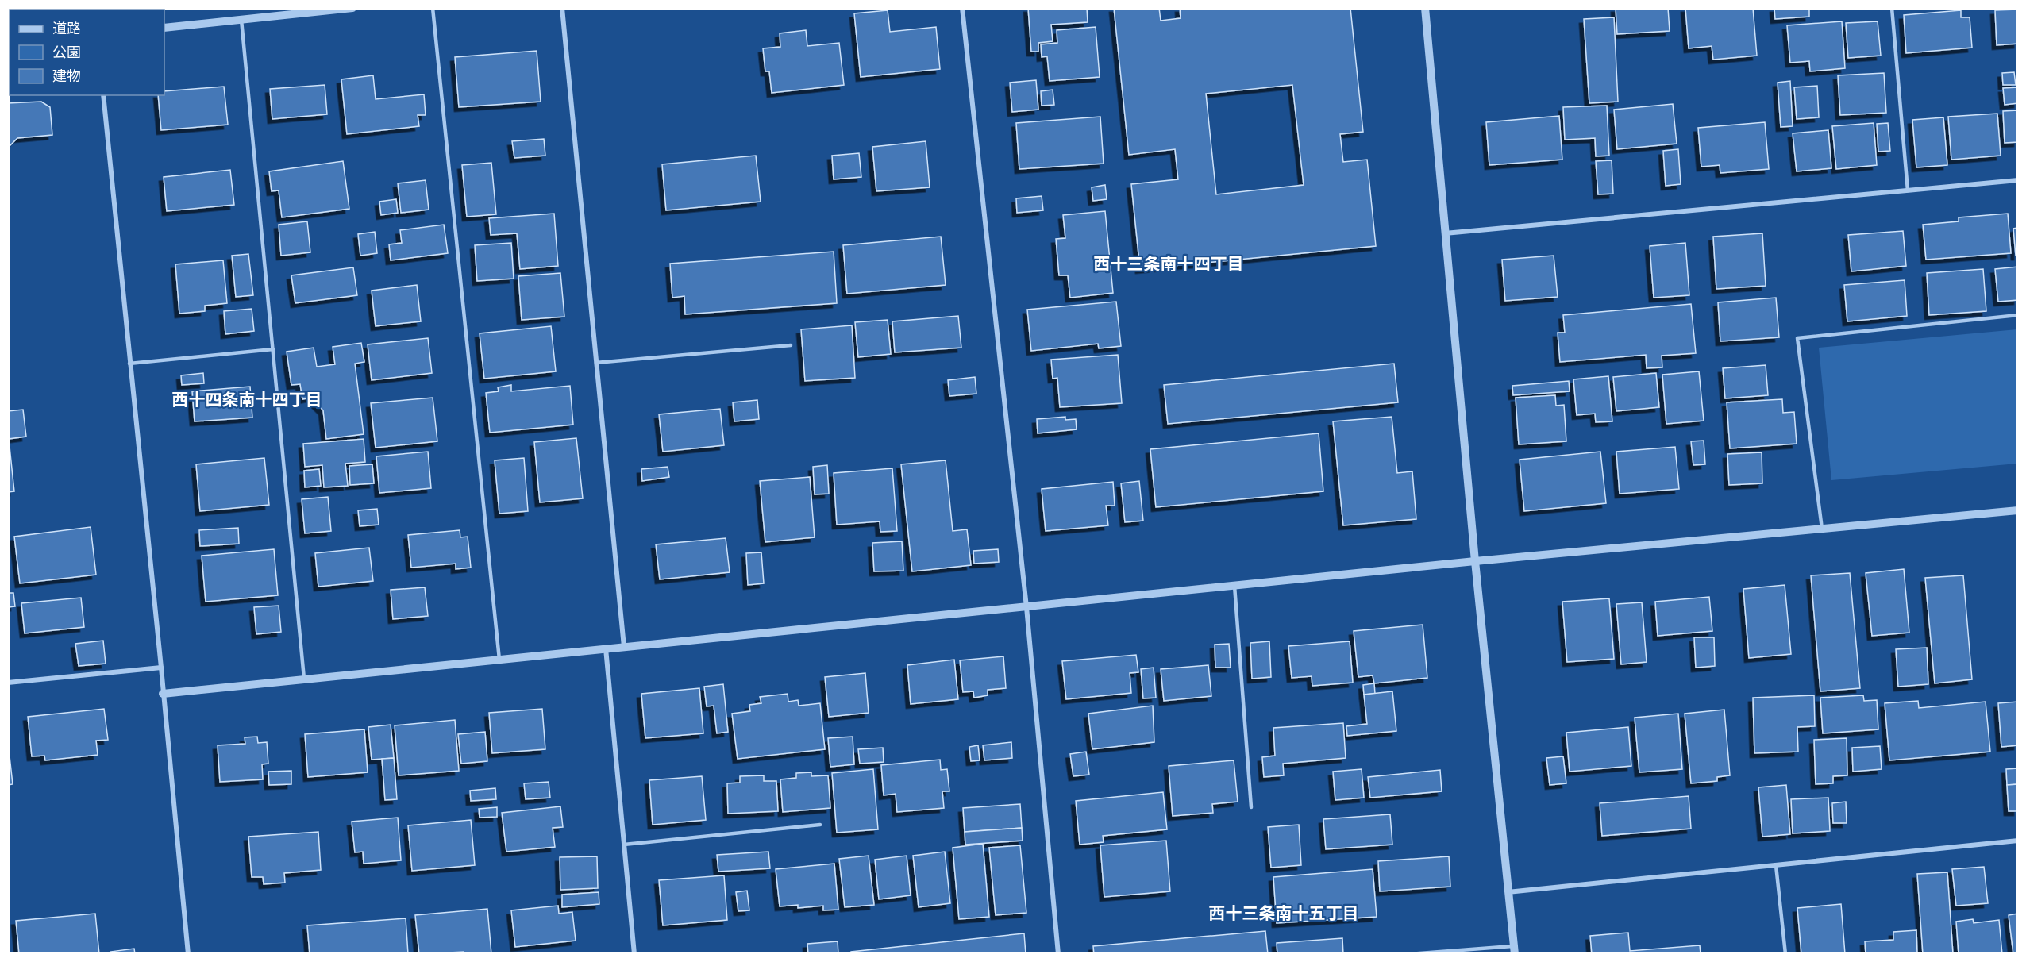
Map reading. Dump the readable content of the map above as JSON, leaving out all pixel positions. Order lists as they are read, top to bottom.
{
  "districts": ["西十三条南十四丁目", "西十四条南十四丁目", "西十三条南十五丁目"],
  "legend": ["道路", "公園", "建物"]
}
